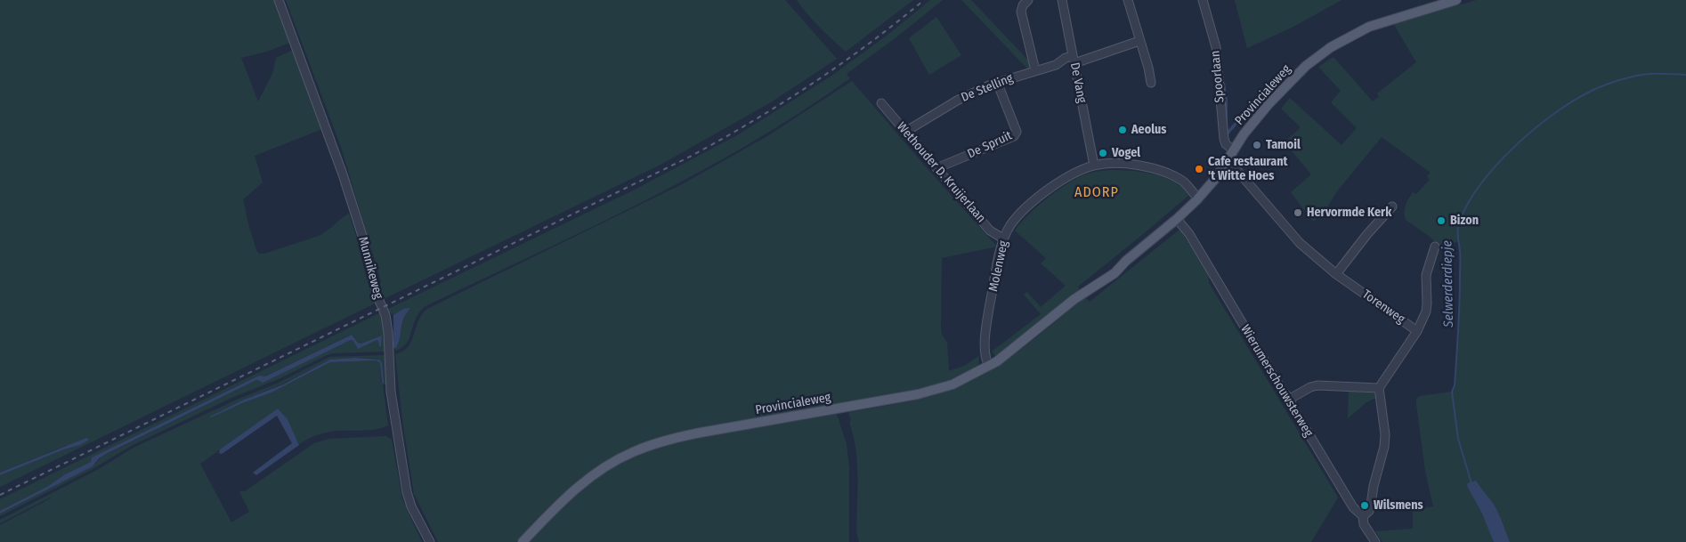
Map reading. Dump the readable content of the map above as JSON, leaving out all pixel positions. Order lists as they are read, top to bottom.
{
  "streets": {
    "main road": ["Provincialeweg"],
    "street": [
      "Spoorlaan",
      "De Vang",
      "De Stelling",
      "De Spruit",
      "Wethouder D. Kruijerlaan",
      "Molenweg",
      "Munnikeweg",
      "Torenweg",
      "Wierumerschouwsterweg"
    ]
  },
  "crossings": [
    ["Spoorlaan", "Provincialeweg"],
    ["De Vang", "De Stelling"],
    ["De Vang", "Molenweg"],
    ["De Stelling", "De Spruit"],
    ["De Stelling", "Wethouder D. Kruijerlaan"],
    ["Provincialeweg", "Molenweg"],
    ["Provincialeweg", "Torenweg"],
    ["Provincialeweg", "Wierumerschouwsterweg"],
    ["De Spruit", "Wethouder D. Kruijerlaan"],
    ["Wethouder D. Kruijerlaan", "Molenweg"]
  ],
  "districts": ["ADORP"],
  "water": ["Selwerderdiepje"],
  "places": [
    "Aeolus",
    "Tamoil",
    "Vogel",
    "Cafe restaurant 't Witte Hoes",
    "Hervormde Kerk",
    "Bizon",
    "Wilsmens"
  ]
}
